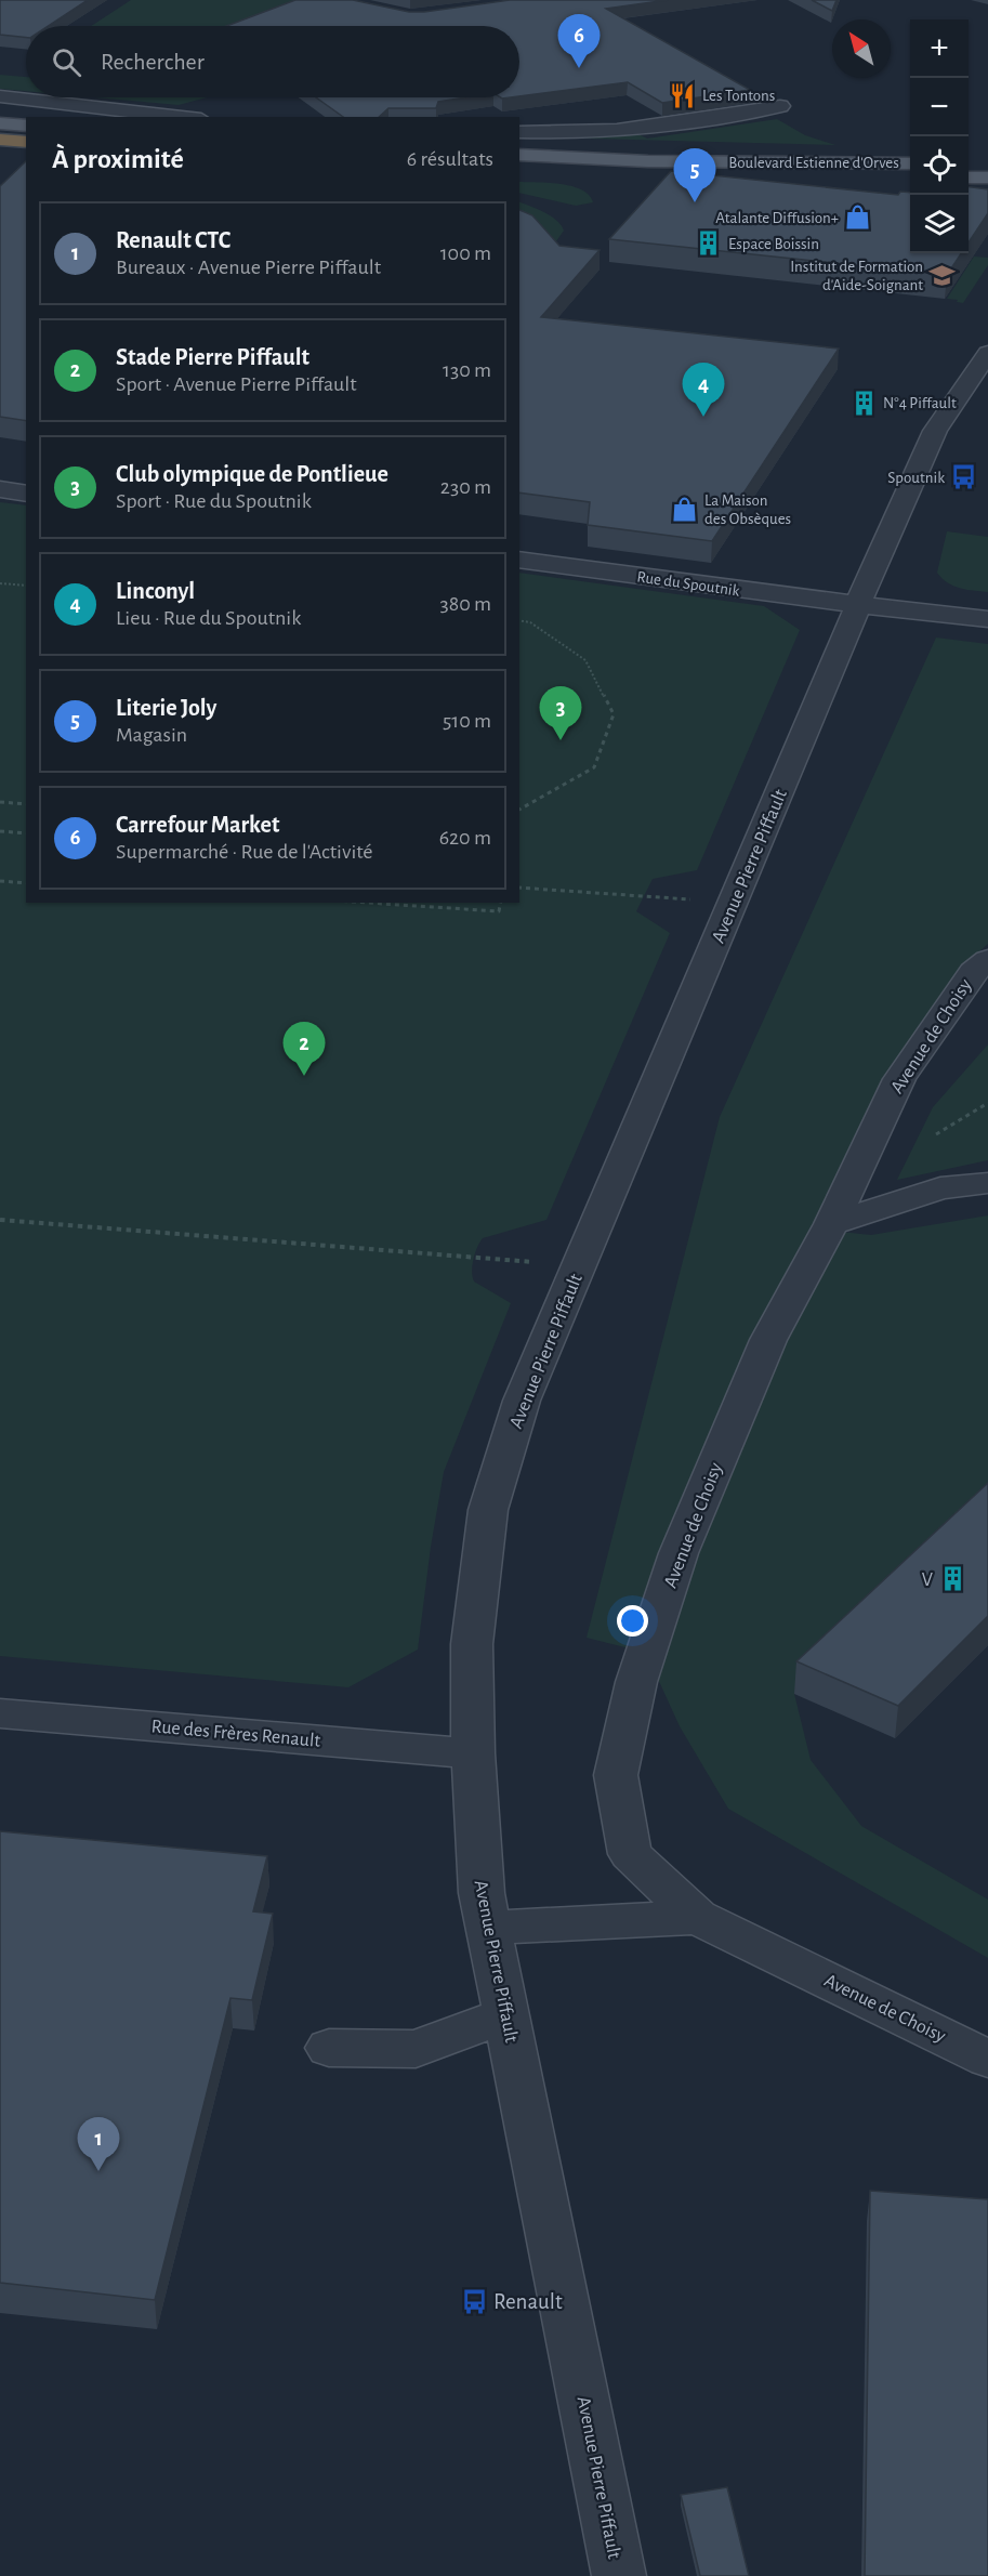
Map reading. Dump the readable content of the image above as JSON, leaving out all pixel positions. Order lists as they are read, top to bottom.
{
  "streets": {
    "main road": ["Boulevard Estienne d'Orves"],
    "street": [
      "Rue du Spoutnik",
      "Avenue Pierre Piffault",
      "Avenue de Choisy",
      "Rue des Frères Renault"
    ]
  },
  "crossings": [
    ["Rue du Spoutnik", "Avenue Pierre Piffault"],
    ["Avenue Pierre Piffault", "Rue des Frères Renault"]
  ],
  "places": {
    "restaurant": ["Les Tontons"],
    "shop": ["Atalante Diffusion+", "La Maison des Obsèques"],
    "building": ["Espace Boissin", "N°4 Piffault", "V"],
    "school or university": ["Institut de Formation d'Aide-Soignant"],
    "bus stop": ["Spoutnik", "Renault"]
  },
  "north": "top left",
  "page": {
    "pins": [
      "6",
      "5",
      "4",
      "3",
      "2",
      "1"
    ],
    "map_buttons": ["+", "−"],
    "search": "Rechercher",
    "heading": ["À proximité", "6 résultats"],
    "list": [
      {
        "mark": "1",
        "name": "Renault CTC",
        "note": "Bureaux · Avenue Pierre Piffault",
        "value": "100 m"
      },
      {
        "mark": "2",
        "name": "Stade Pierre Piffault",
        "note": "Sport · Avenue Pierre Piffault",
        "value": "130 m"
      },
      {
        "mark": "3",
        "name": "Club olympique de Pontlieue",
        "note": "Sport · Rue du Spoutnik",
        "value": "230 m"
      },
      {
        "mark": "4",
        "name": "Linconyl",
        "note": "Lieu · Rue du Spoutnik",
        "value": "380 m"
      },
      {
        "mark": "5",
        "name": "Literie Joly",
        "note": "Magasin",
        "value": "510 m"
      },
      {
        "mark": "6",
        "name": "Carrefour Market",
        "note": "Supermarché · Rue de l'Activité",
        "value": "620 m"
      }
    ]
  }
}
